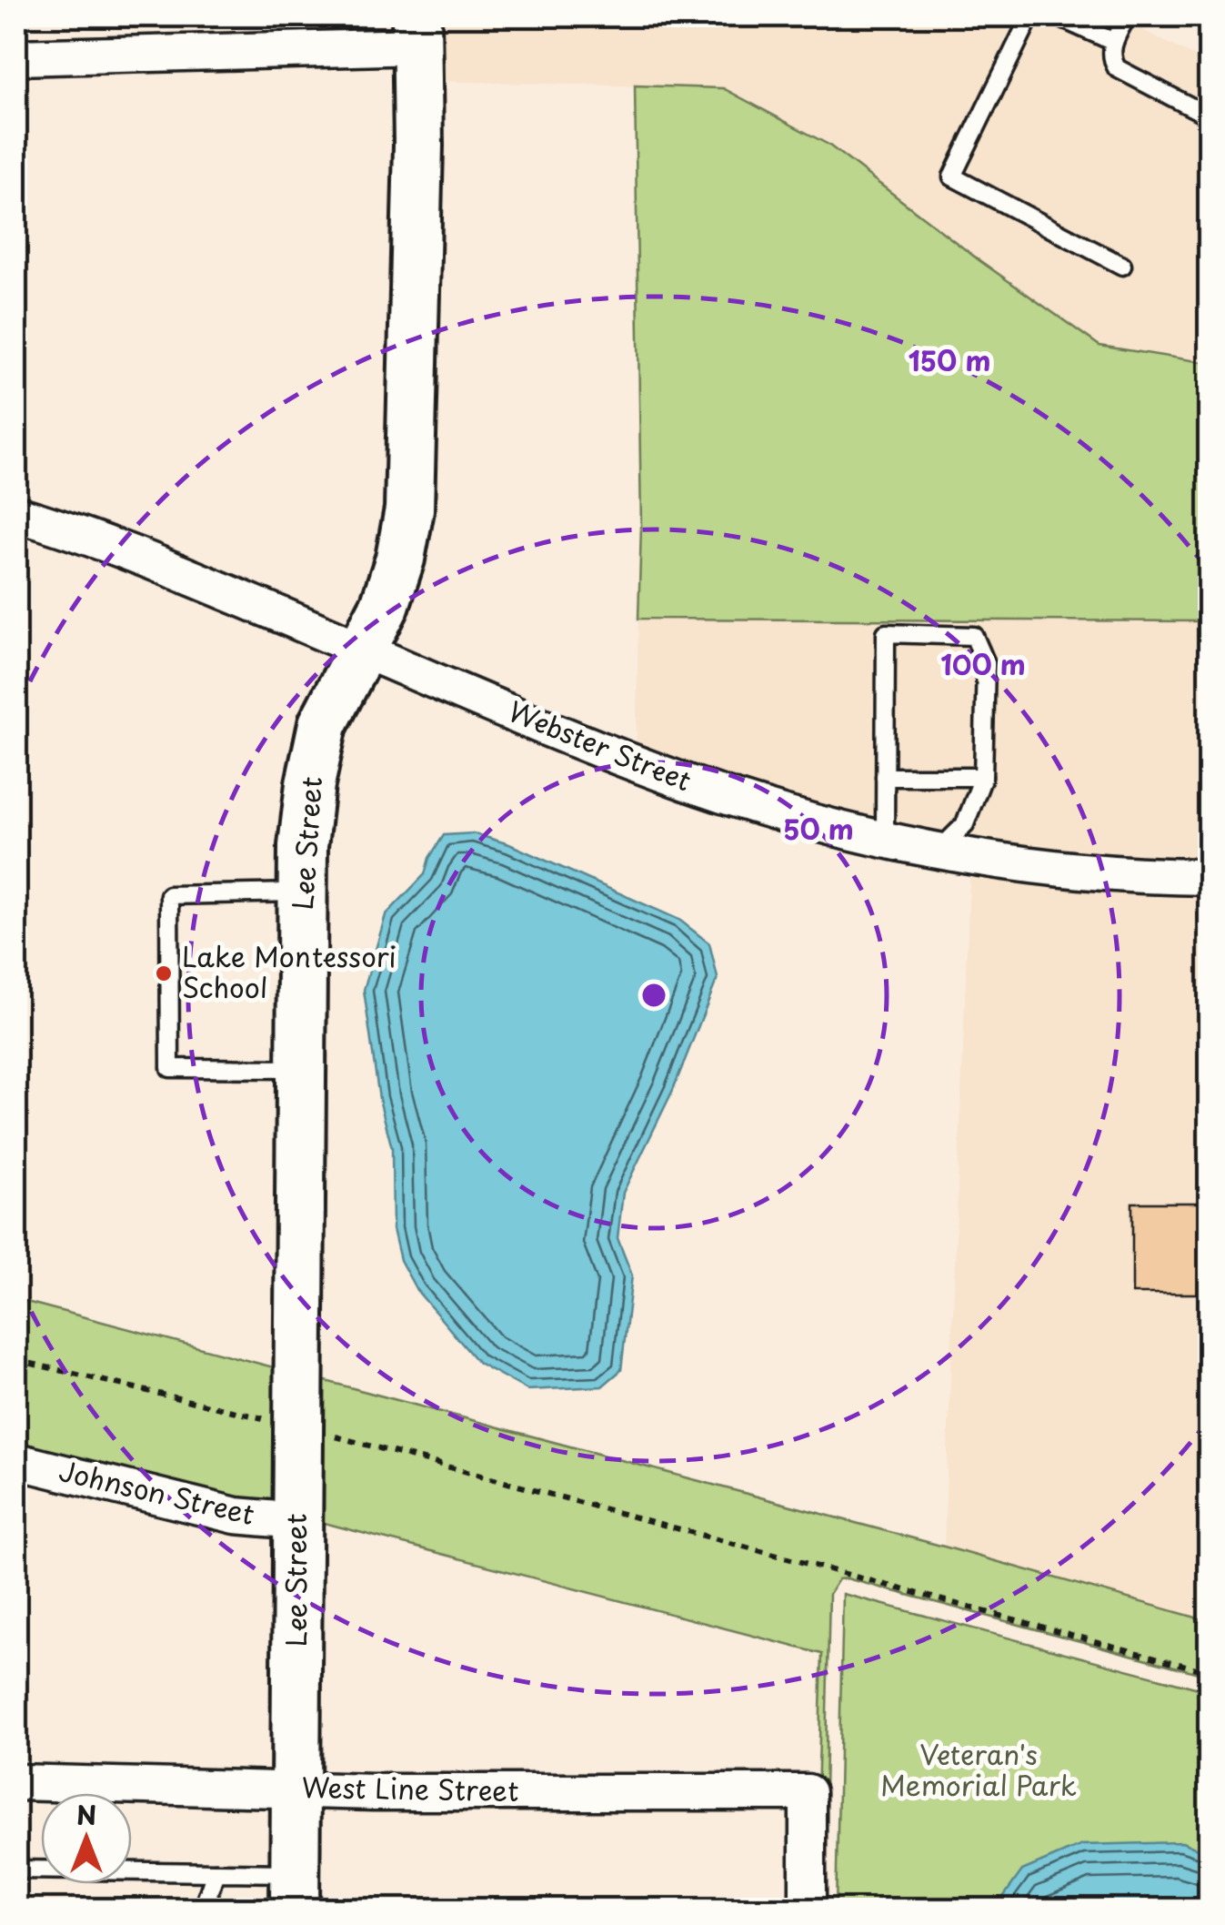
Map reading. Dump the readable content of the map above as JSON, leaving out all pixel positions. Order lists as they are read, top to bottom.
{
  "streets": {
    "street": [
      "Webster Street",
      "Lee Street",
      "Johnson Street",
      "West Line Street"
    ]
  },
  "crossings": [
    ["Webster Street", "Lee Street"],
    ["Lee Street", "Johnson Street"],
    ["Lee Street", "West Line Street"]
  ],
  "parks": ["Veteran's Memorial Park"],
  "places": ["Lake Montessori School"],
  "north": "top",
  "rings": ["150 m", "100 m", "50 m"]
}
